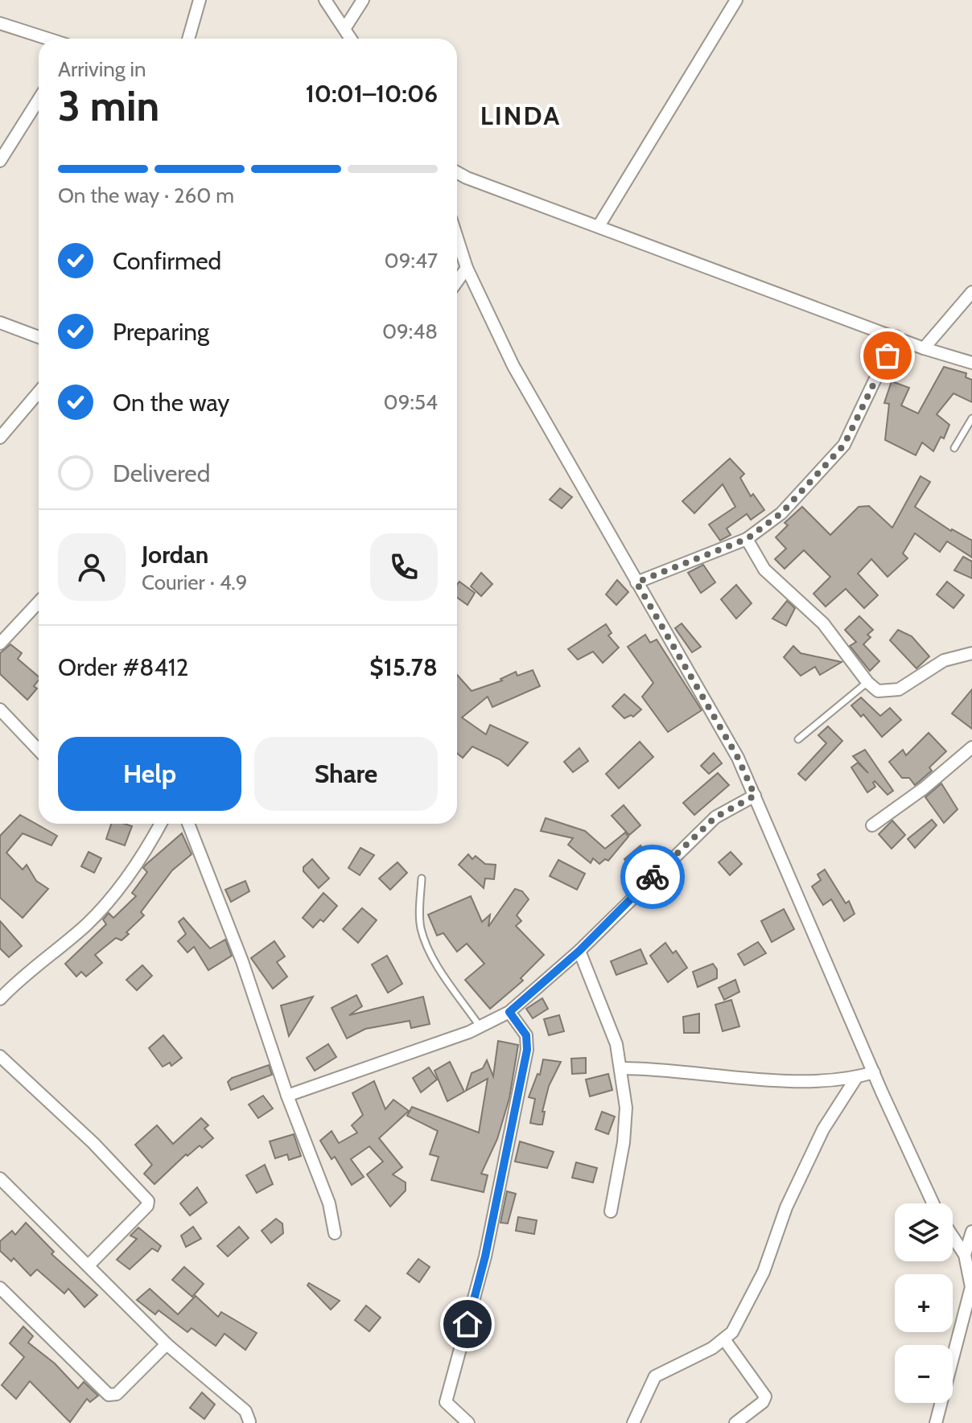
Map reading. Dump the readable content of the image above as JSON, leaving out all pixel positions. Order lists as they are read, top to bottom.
{
  "districts": ["LINDA"],
  "page": {
    "heading": ["3 min", "Arriving in", "10:01–10:06"],
    "panel": [
      "Jordan",
      "Courier · 4.9",
      "Order #8412",
      "$15.78"
    ],
    "bar": "On the way · 260 m",
    "list": [
      ["Confirmed", "09:47"],
      ["Preparing", "09:48"],
      ["On the way", "09:54"],
      "Delivered"
    ],
    "buttons": ["Help", "Share"],
    "map_buttons": ["+", "−"]
  }
}
